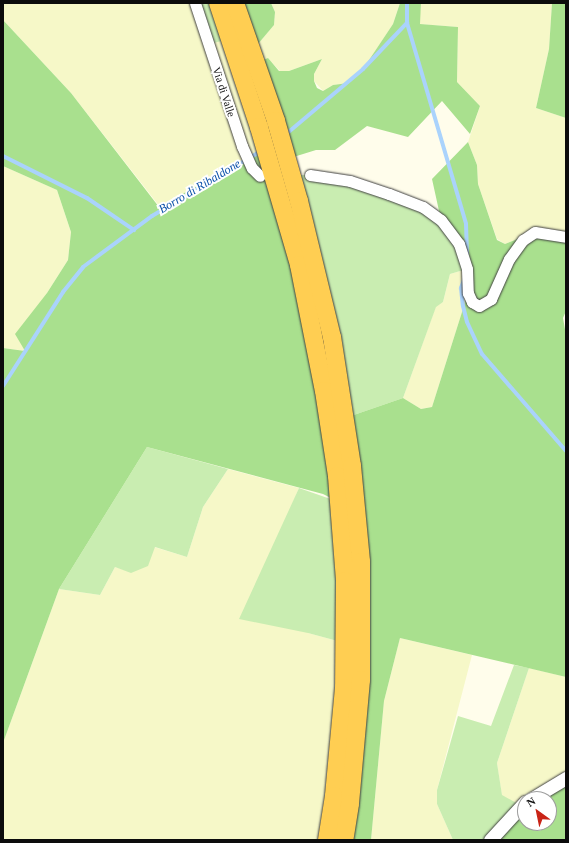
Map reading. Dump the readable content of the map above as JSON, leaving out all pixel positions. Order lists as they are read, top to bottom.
{
  "streets": {
    "street": ["Via di Valle"]
  },
  "water": ["Borro di Ribaldone"],
  "north": "top left"
}
